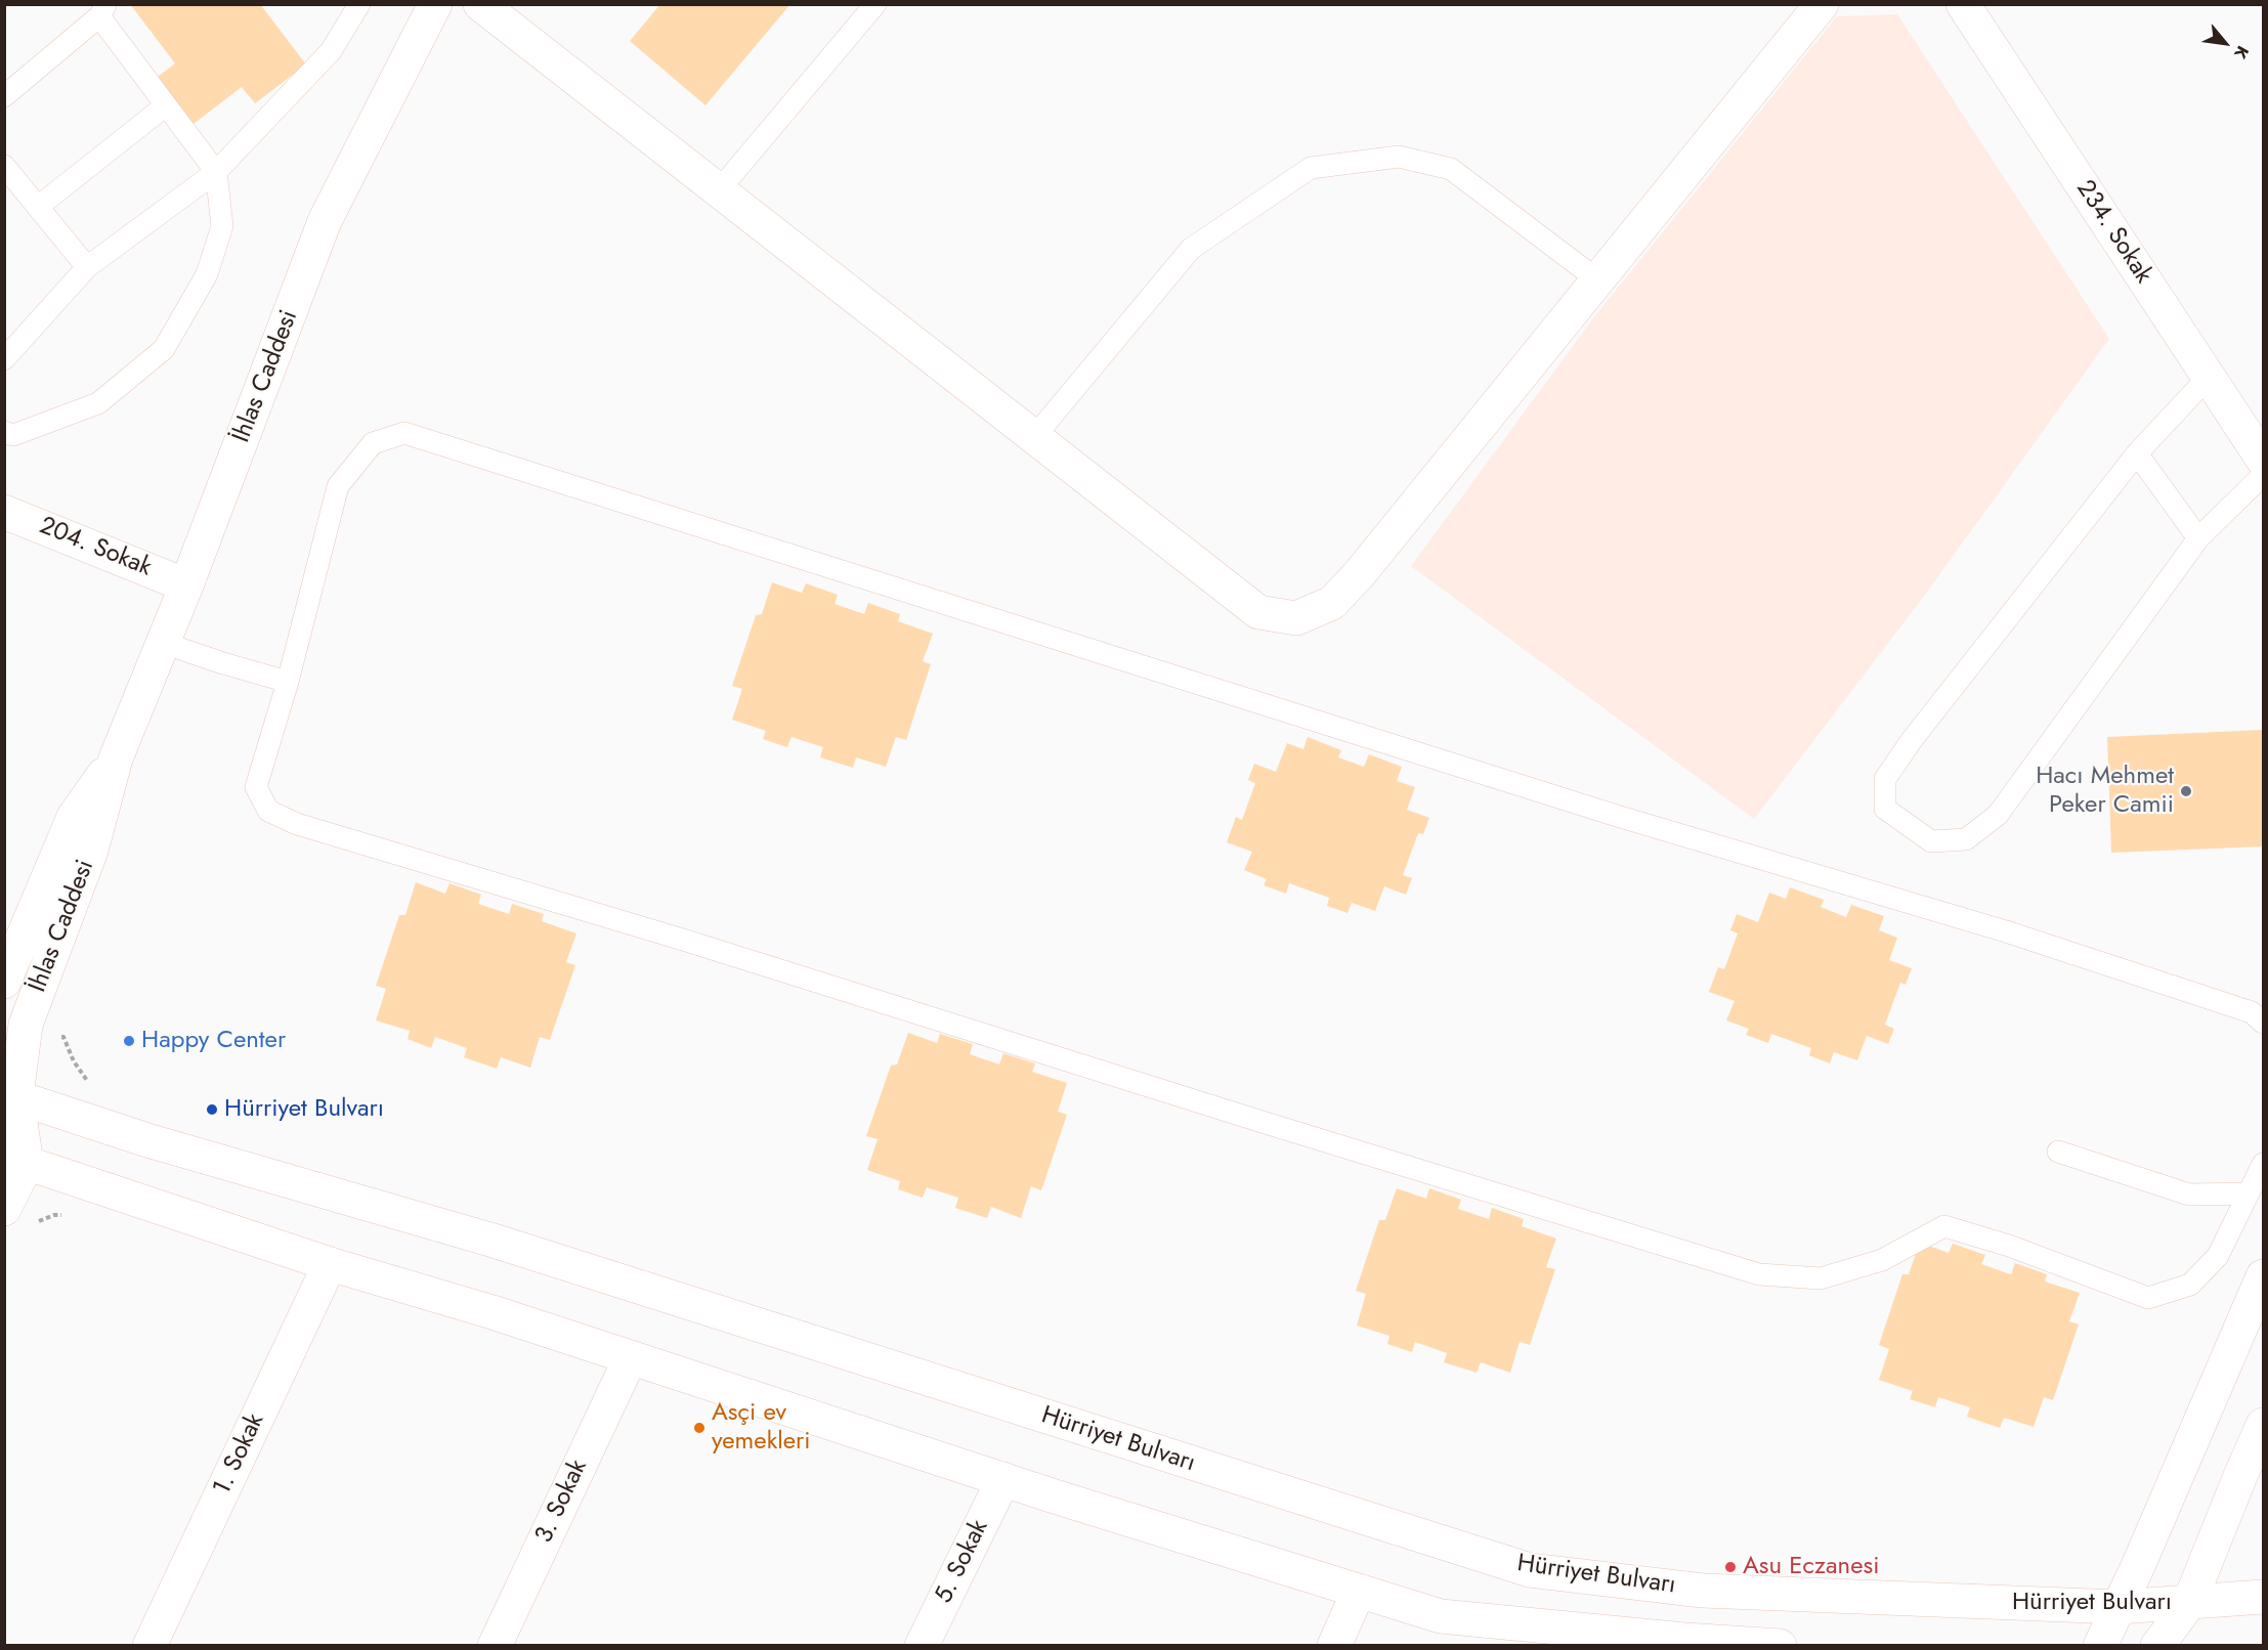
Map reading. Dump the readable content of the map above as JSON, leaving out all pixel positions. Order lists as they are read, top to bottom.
{
  "streets": {
    "street": [
      "234. Sokak",
      "İhlas Caddesi",
      "204. Sokak",
      "Hürriyet Bulvarı",
      "1. Sokak",
      "3. Sokak",
      "5. Sokak"
    ]
  },
  "crossings": [
    ["İhlas Caddesi", "204. Sokak"],
    ["İhlas Caddesi", "Hürriyet Bulvarı"]
  ],
  "places": [
    "Hacı Mehmet Peker Camii",
    "Happy Center",
    "Hürriyet Bulvarı",
    "Asçi ev yemekleri",
    "Asu Eczanesi"
  ],
  "north": "bottom right"
}
